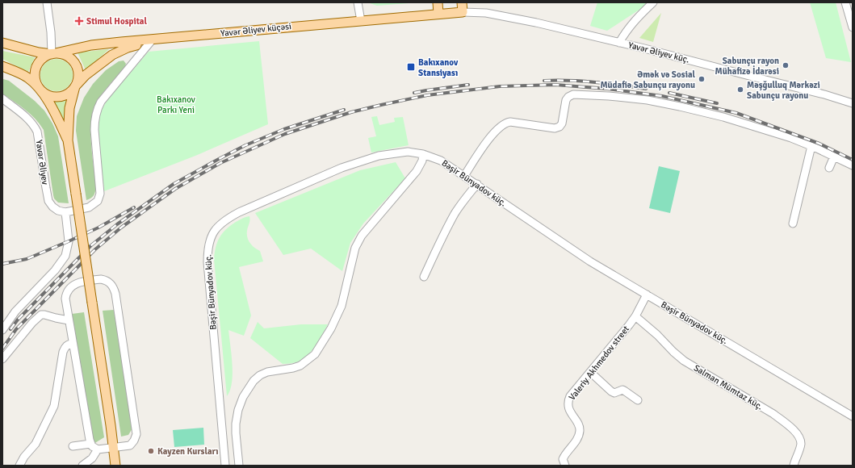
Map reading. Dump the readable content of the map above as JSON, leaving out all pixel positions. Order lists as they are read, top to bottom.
{
  "streets": {
    "main road": ["Yavər Əliyev küçəsi"],
    "street": [
      "Yavər Əliyev küç.",
      "Yavər Əliyev",
      "Bəşir Bünyadov küç.",
      "Valeriy Akhmedov street",
      "Salman Mümtaz küç."
    ]
  },
  "crossings": [
    ["Bəşir Bünyadov küç.", "Valeriy Akhmedov street"],
    ["Valeriy Akhmedov street", "Salman Mümtaz küç."]
  ],
  "parks": ["Bakıxanov Parkı Yeni"],
  "places": {
    "health": ["Stimul Hospital"],
    "other": [
      "Sabunçu rayon Mühafizə İdarəsi",
      "Əmək və Sosial Müdafiə Sabunçu rayonu",
      "Məşğulluq Mərkəzi Sabunçu rayonu",
      "Kayzen Kursları"
    ],
    "transit": ["Bakıxanov Stansiyası"]
  }
}
